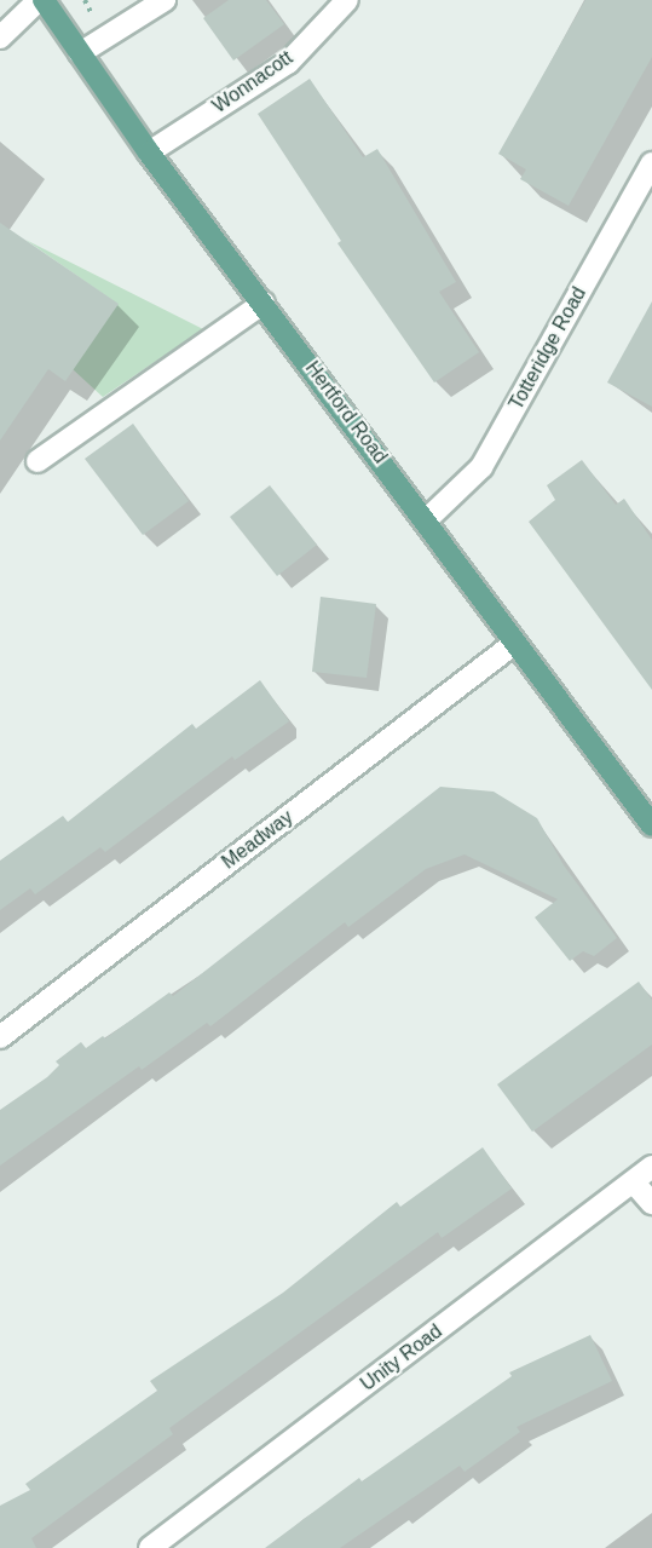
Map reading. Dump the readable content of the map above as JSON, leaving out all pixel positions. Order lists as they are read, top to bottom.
{
  "streets": {
    "main road": ["Hertford Road"],
    "street": [
      "Wonnacott",
      "Totteridge Road",
      "Meadway",
      "Unity Road"
    ]
  },
  "crossings": [
    ["Wonnacott", "Hertford Road"],
    ["Totteridge Road", "Hertford Road"],
    ["Hertford Road", "Meadway"]
  ]
}
